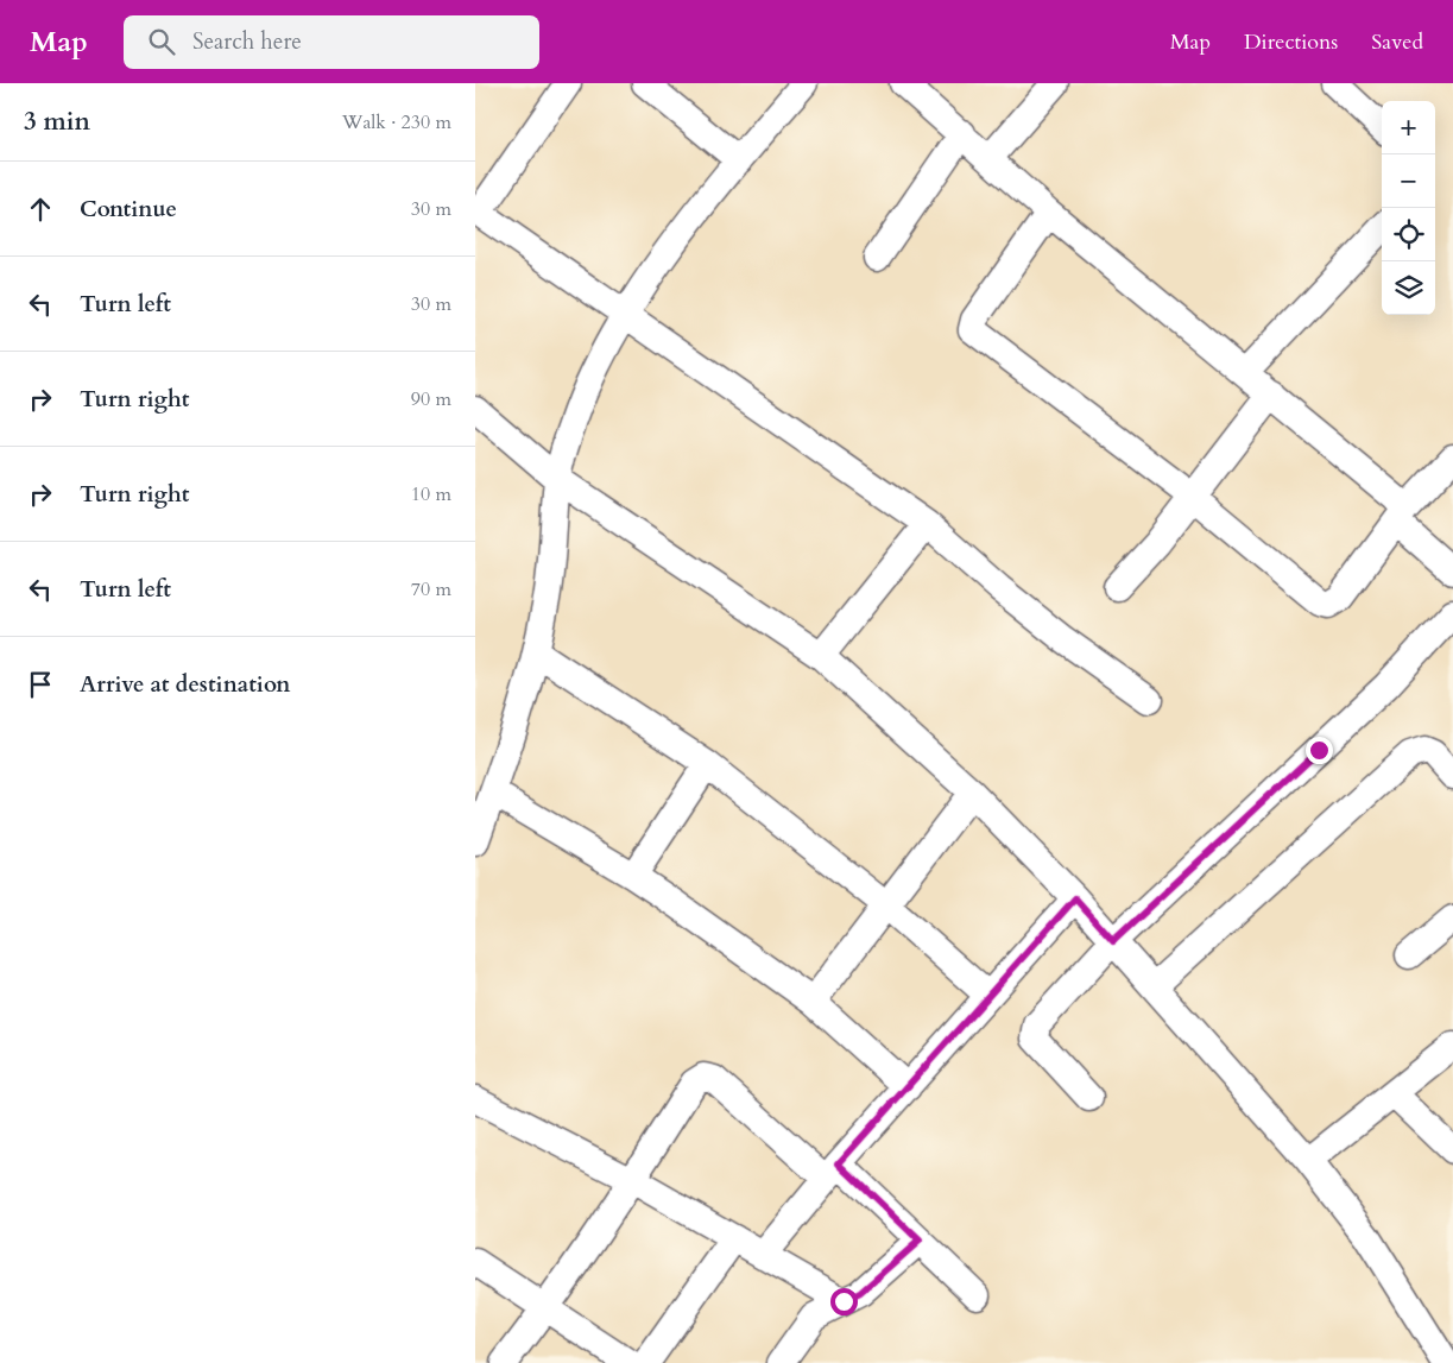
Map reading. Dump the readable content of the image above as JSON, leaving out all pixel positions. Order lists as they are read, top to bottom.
{
  "page": {
    "header": "Map",
    "search": "Search here",
    "nav": ["Map", "Directions", "Saved"],
    "heading": ["3 min", "Walk · 230 m"],
    "map_buttons": ["+", "−"],
    "list": [
      ["Continue", "30 m"],
      ["Turn left", "30 m"],
      ["Turn right", "90 m"],
      ["Turn right", "10 m"],
      ["Turn left", "70 m"],
      "Arrive at destination"
    ]
  }
}
